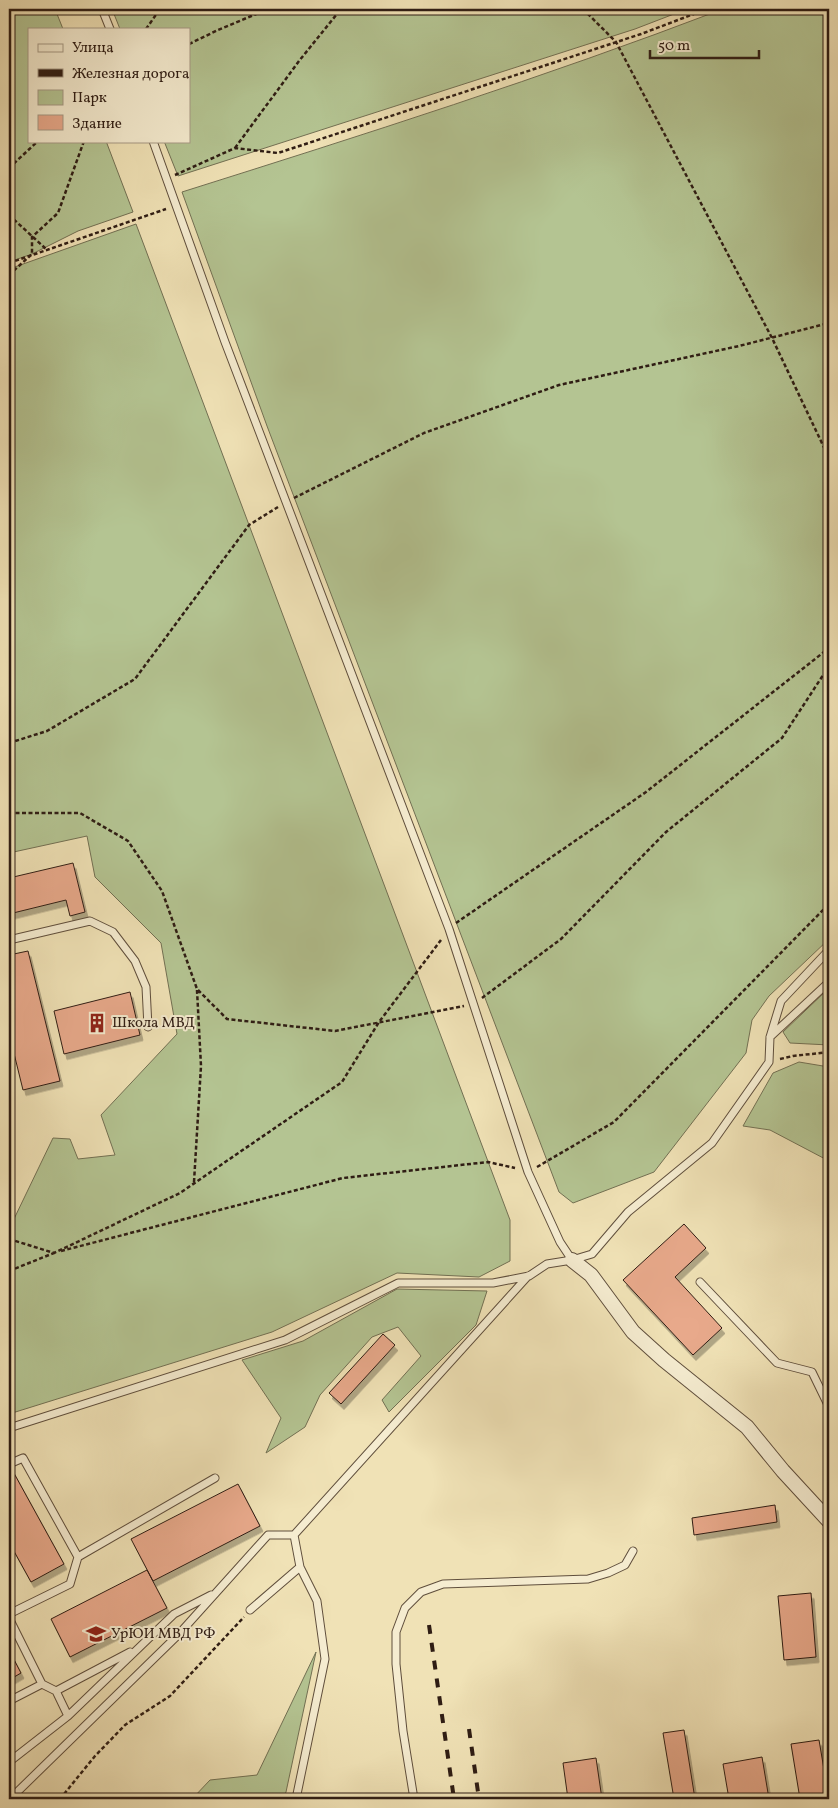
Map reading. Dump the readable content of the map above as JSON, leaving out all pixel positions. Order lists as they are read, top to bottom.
{
  "places": {
    "building": ["Школа МВД"],
    "school or university": ["УрЮИ МВД РФ"]
  },
  "legend": [
    "Улица",
    "Железная дорога",
    "Парк",
    "Здание"
  ],
  "scale_bar": "50 m"
}
